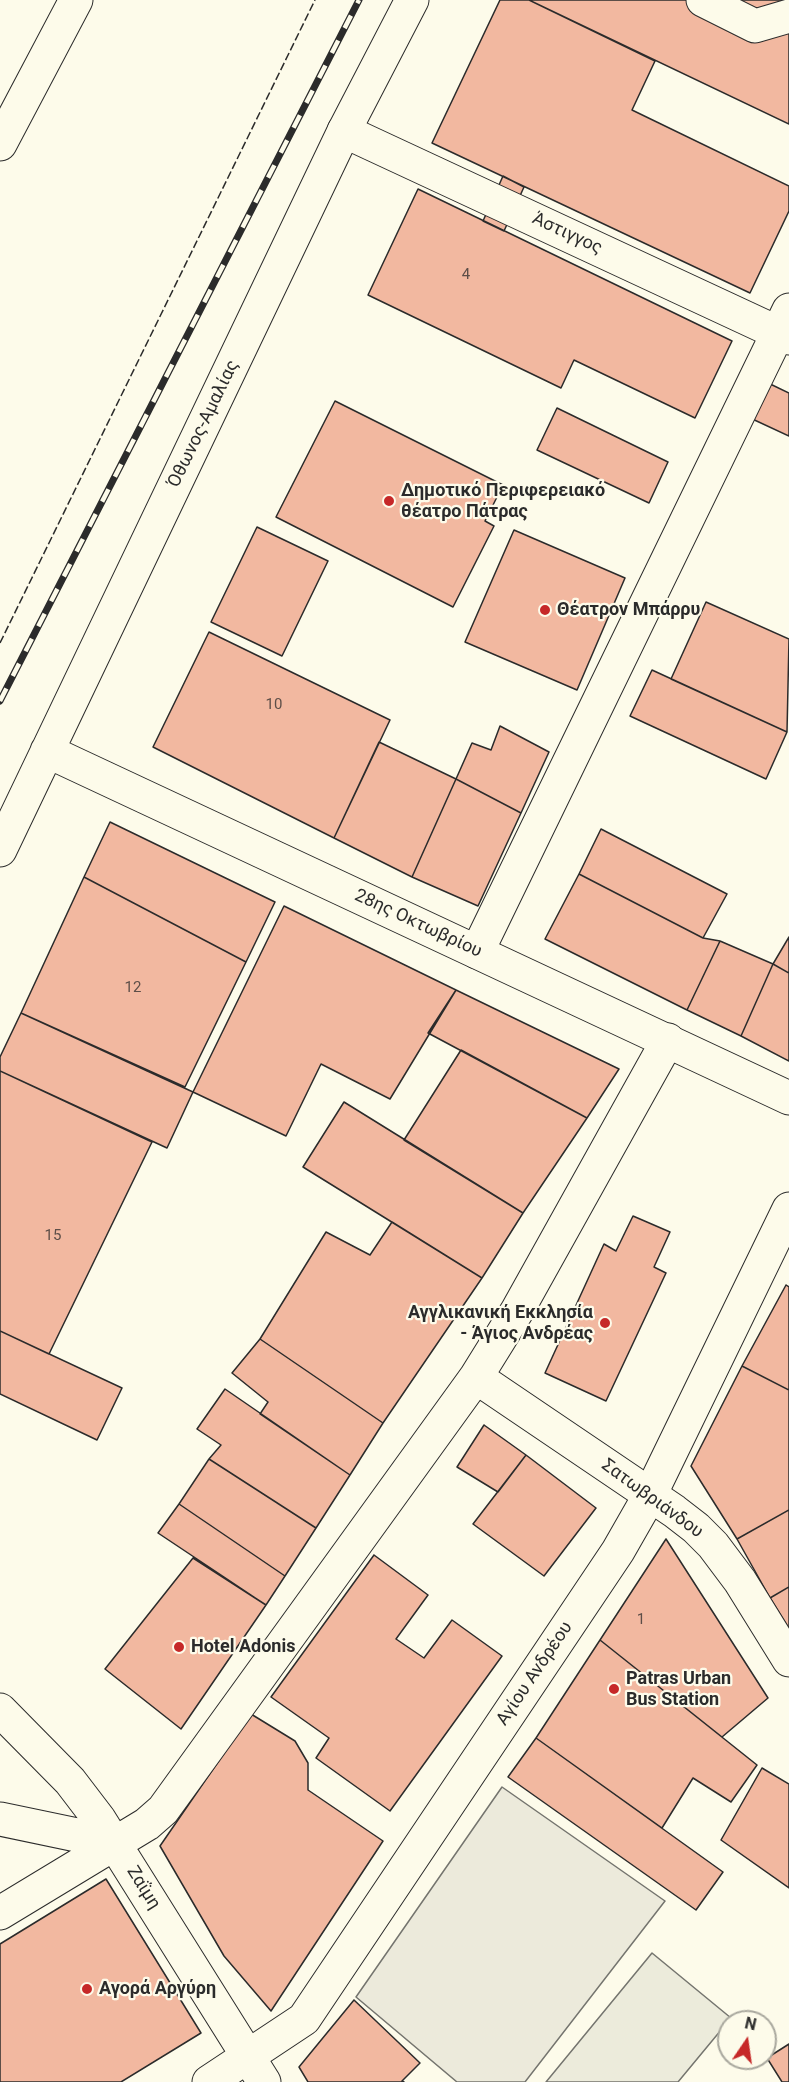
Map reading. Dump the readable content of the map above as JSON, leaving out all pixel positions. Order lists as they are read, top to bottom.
{
  "streets": {
    "street": [
      "Άστιγγος",
      "Όθωνος-Αμαλίας",
      "28ης Οκτωβρίου",
      "Σατωβριάνδου",
      "Αγίου Ανδρέου",
      "Ζαΐμη"
    ]
  },
  "crossings": [
    ["Άστιγγος", "Όθωνος-Αμαλίας"],
    ["Όθωνος-Αμαλίας", "28ης Οκτωβρίου"],
    ["Σατωβριάνδου", "Αγίου Ανδρέου"],
    ["Αγίου Ανδρέου", "Ζαΐμη"]
  ],
  "places": [
    "Δημοτικό Περιφερειακό θέατρο Πάτρας",
    "Θέατρον Μπάρρυ",
    "Αγγλικανική Εκκλησία - Άγιος Ανδρέας",
    "Hotel Adonis",
    "Patras Urban Bus Station",
    "Αγορά Αργύρη"
  ],
  "house_numbers": [
    "4",
    "10",
    "12",
    "15",
    "1"
  ],
  "north": "top"
}
